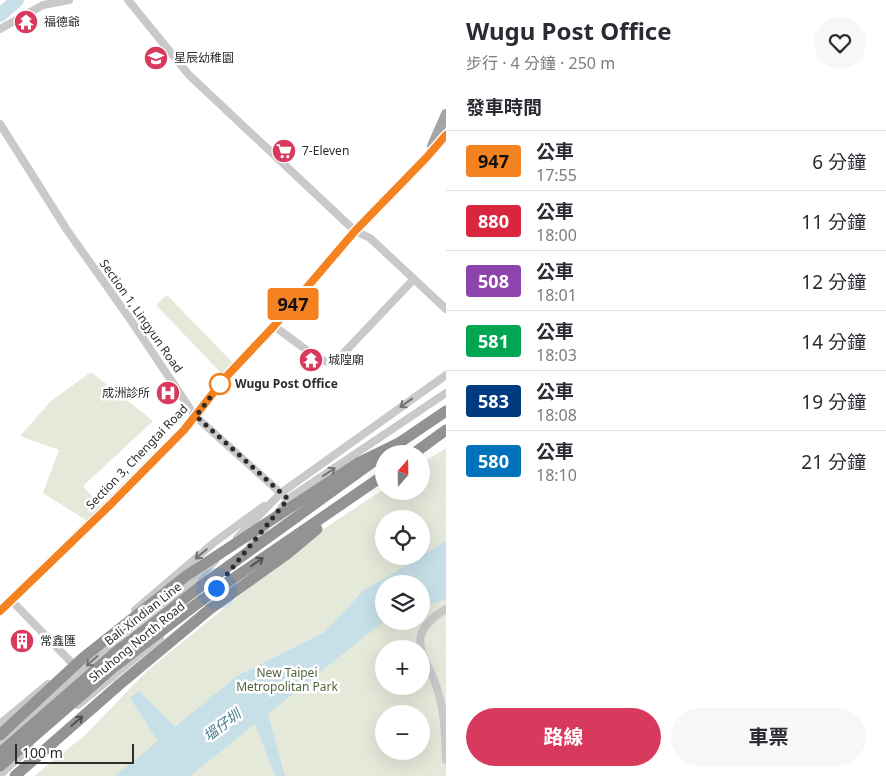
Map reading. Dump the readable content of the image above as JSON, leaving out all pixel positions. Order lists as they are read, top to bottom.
{
  "streets": {
    "highway": ["Bali-Xindian Line"],
    "main road": ["Section 3, Chengtai Road"],
    "street": ["Section 1, Lingyun Road", "Shuhong North Road"]
  },
  "crossings": [
    ["Section 1, Lingyun Road", "Section 3, Chengtai Road"],
    ["Section 1, Lingyun Road", "Shuhong North Road"]
  ],
  "water": ["塭仔圳"],
  "parks": ["New Taipei Metropolitan Park"],
  "places": {
    "temple": ["福德爺", "城隍廟"],
    "school or university": ["星辰幼稚園"],
    "supermarket": ["7-Eleven"],
    "other": ["Wugu Post Office"],
    "hospital": ["成洲診所"],
    "building": ["常鑫匯"]
  },
  "lines": ["bus line 947"],
  "scale_bar": "100 m",
  "north": "top",
  "page": {
    "on_map": "947",
    "heading": [
      ["Wugu Post Office", "步行 · 4 分鐘 · 250 m"],
      "發車時間"
    ],
    "list": [
      {
        "mark": "947",
        "name": "公車",
        "note": "17:55",
        "value": "6 分鐘"
      },
      {
        "mark": "880",
        "name": "公車",
        "note": "18:00",
        "value": "11 分鐘"
      },
      {
        "mark": "508",
        "name": "公車",
        "note": "18:01",
        "value": "12 分鐘"
      },
      {
        "mark": "581",
        "name": "公車",
        "note": "18:03",
        "value": "14 分鐘"
      },
      {
        "mark": "583",
        "name": "公車",
        "note": "18:08",
        "value": "19 分鐘"
      },
      {
        "mark": "580",
        "name": "公車",
        "note": "18:10",
        "value": "21 分鐘"
      }
    ],
    "map_buttons": ["+", "−"],
    "buttons": ["路線", "車票"],
    "scale": "100 m"
  }
}
